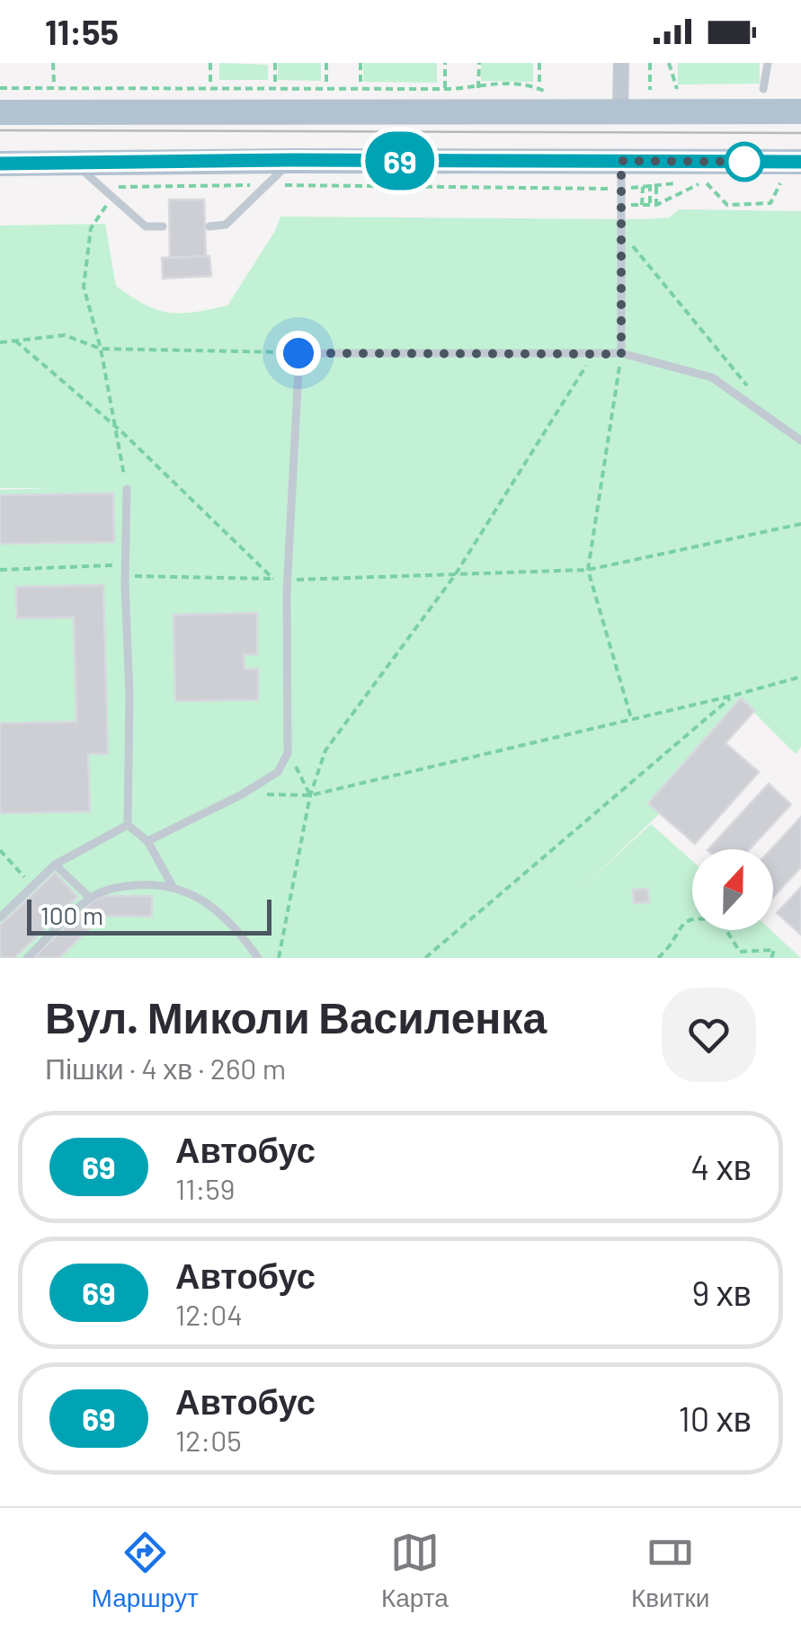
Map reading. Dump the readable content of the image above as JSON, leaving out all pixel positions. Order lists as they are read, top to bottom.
{
  "lines": ["bus line 69"],
  "scale_bar": "100 m",
  "north": "top",
  "page": {
    "status": "11:55",
    "on_map": "69",
    "scale": "100 m",
    "heading": ["Вул. Миколи Василенка", "Пішки · 4 хв · 260 m"],
    "list": [
      {
        "mark": "69",
        "name": "Автобус",
        "note": "11:59",
        "value": "4 хв"
      },
      {
        "mark": "69",
        "name": "Автобус",
        "note": "12:04",
        "value": "9 хв"
      },
      {
        "mark": "69",
        "name": "Автобус",
        "note": "12:05",
        "value": "10 хв"
      }
    ],
    "tabs": ["Маршрут", "Карта", "Квитки"]
  }
}
